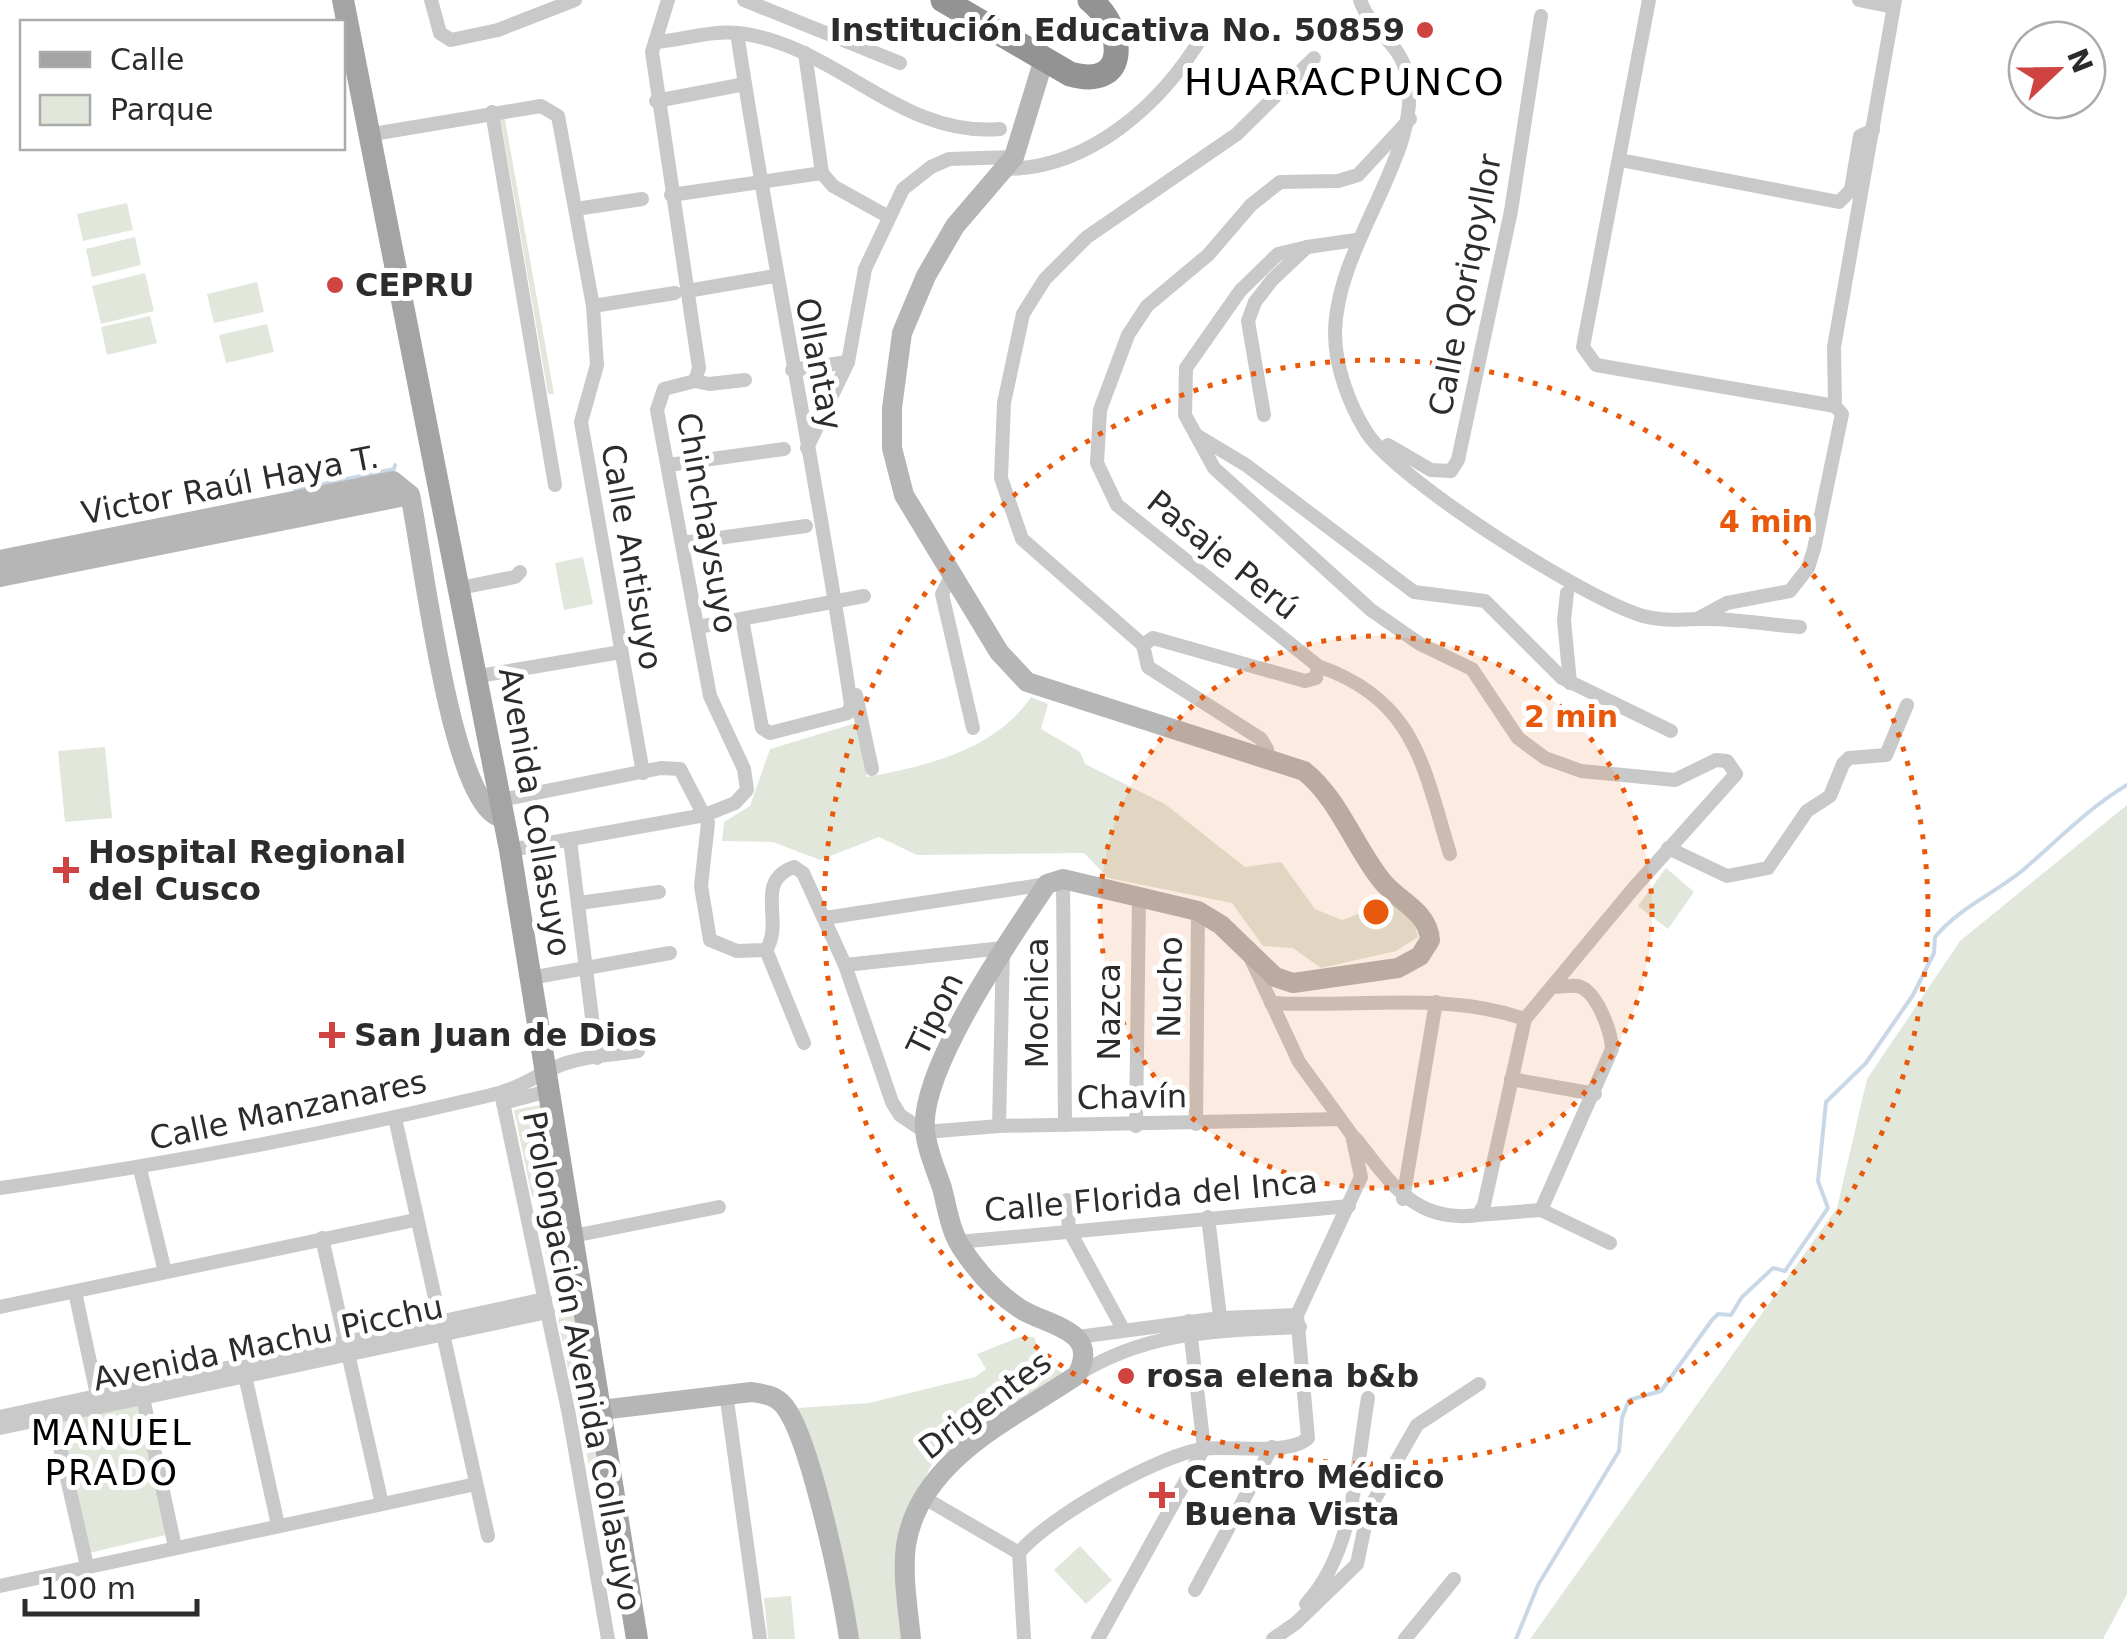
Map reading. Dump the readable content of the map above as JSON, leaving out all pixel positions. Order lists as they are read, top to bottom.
{
  "streets": {
    "main road": ["Avenida Collasuyo"],
    "street": [
      "Calle Qoriqoyllor",
      "Ollantay",
      "Victor Raúl Haya T.",
      "Chinchaysuyo",
      "Pasaje Perú",
      "Calle Antisuyo",
      "Nucho",
      "Mochica",
      "Nazca",
      "Tipon",
      "Chavín",
      "Calle Manzanares",
      "Calle Florida del Inca",
      "Avenida Machu Picchu",
      "Prolongación Avenida Collasuyo",
      "Drigentes"
    ]
  },
  "crossings": [
    ["Victor Raúl Haya T.", "Avenida Collasuyo"],
    ["Avenida Collasuyo", "Calle Manzanares"],
    ["Nucho", "Chavín"],
    ["Mochica", "Tipon"],
    ["Mochica", "Chavín"],
    ["Nazca", "Chavín"],
    ["Tipon", "Chavín"],
    ["Tipon", "Calle Florida del Inca"],
    ["Tipon", "Drigentes"],
    ["Calle Manzanares", "Prolongación Avenida Collasuyo"],
    ["Avenida Machu Picchu", "Prolongación Avenida Collasuyo"]
  ],
  "districts": ["HUARACPUNCO", "MANUEL PRADO"],
  "places": {
    "other": ["Institución Educativa No. 50859", "CEPRU", "rosa elena b&b"],
    "health": ["Hospital Regional del Cusco", "San Juan de Dios", "Centro Médico Buena Vista"]
  },
  "legend": ["Calle", "Parque"],
  "scale_bar": "100 m",
  "north": "right",
  "rings": ["4 min", "2 min"]
}
